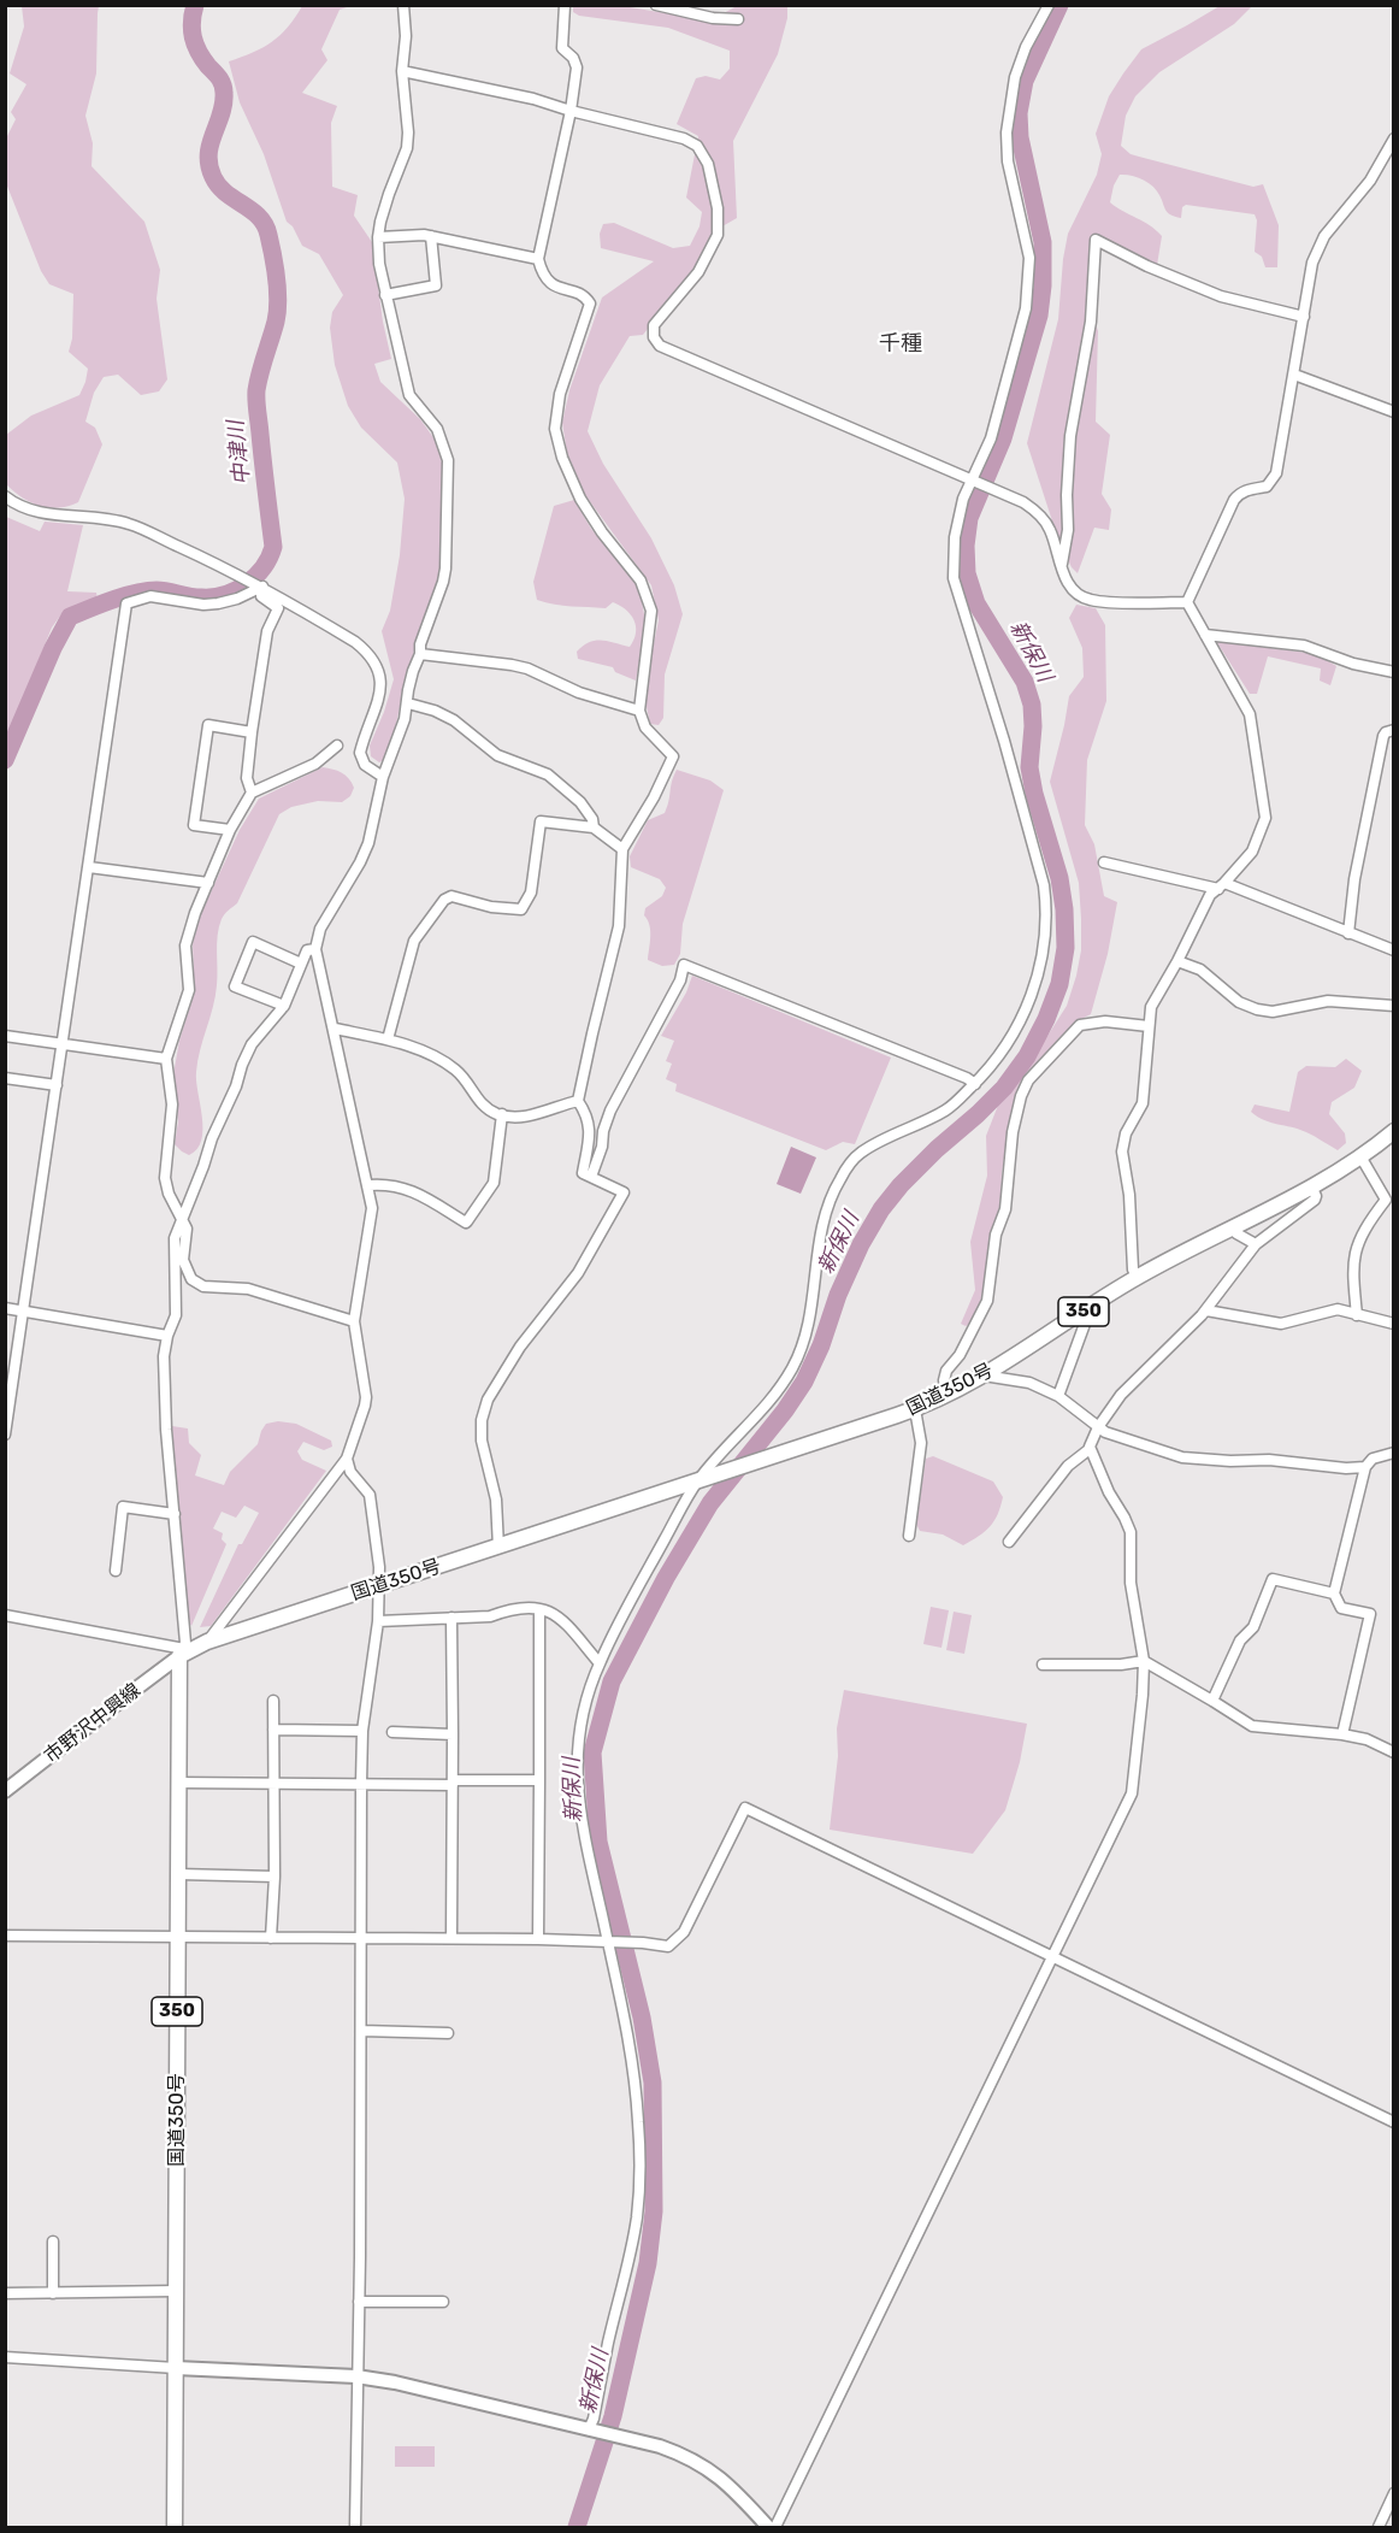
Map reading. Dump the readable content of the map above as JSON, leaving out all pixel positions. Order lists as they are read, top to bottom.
{
  "streets": {
    "highway": ["350", "国道350号"],
    "main road": ["市野沢中興線"]
  },
  "crossings": [
    ["国道350号", "市野沢中興線"]
  ],
  "districts": ["千種"],
  "water": ["中津川", "新保川"]
}
